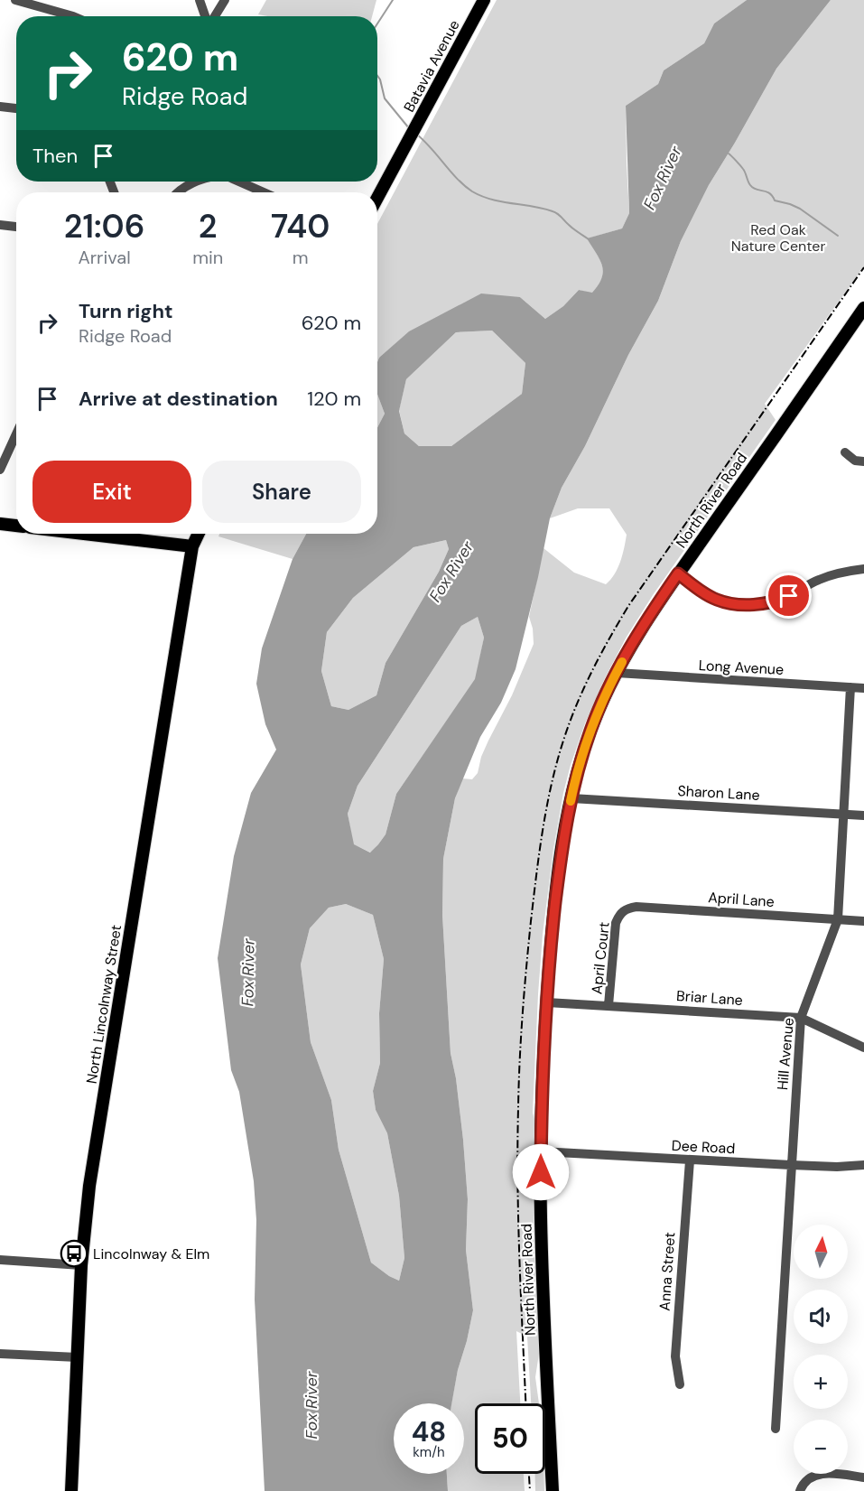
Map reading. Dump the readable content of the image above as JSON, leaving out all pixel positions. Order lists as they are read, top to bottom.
{
  "streets": {
    "main road": ["Batavia Avenue", "North River Road", "North Lincolnway Street"],
    "street": [
      "Long Avenue",
      "Sharon Lane",
      "April Lane",
      "April Court",
      "Briar Lane",
      "Hill Avenue",
      "Dee Road",
      "Anna Street"
    ]
  },
  "crossings": [
    ["North River Road", "Long Avenue"],
    ["North River Road", "Sharon Lane"],
    ["North River Road", "Briar Lane"],
    ["North River Road", "Dee Road"],
    ["Long Avenue", "Hill Avenue"],
    ["Sharon Lane", "Hill Avenue"],
    ["April Lane", "April Court"],
    ["April Lane", "Hill Avenue"],
    ["April Court", "Briar Lane"],
    ["Briar Lane", "Hill Avenue"],
    ["Hill Avenue", "Dee Road"],
    ["Dee Road", "Anna Street"]
  ],
  "water": ["Fox River"],
  "parks": ["Red Oak Nature Center"],
  "places": {
    "bus stop": ["Lincolnway & Elm"]
  },
  "north": "top",
  "page": {
    "turn": ["620 m", "Ridge Road"],
    "then": "Then",
    "eta": [
      "21:06",
      "Arrival",
      "2",
      "min",
      "740",
      "m"
    ],
    "list": [
      {
        "name": "Turn right",
        "note": "Ridge Road",
        "value": "620 m"
      },
      {
        "name": "Arrive at destination",
        "value": "120 m"
      }
    ],
    "buttons": ["Exit", "Share"],
    "map_buttons": ["+", "−"],
    "speed": "48 km/h",
    "limit": "50"
  }
}
